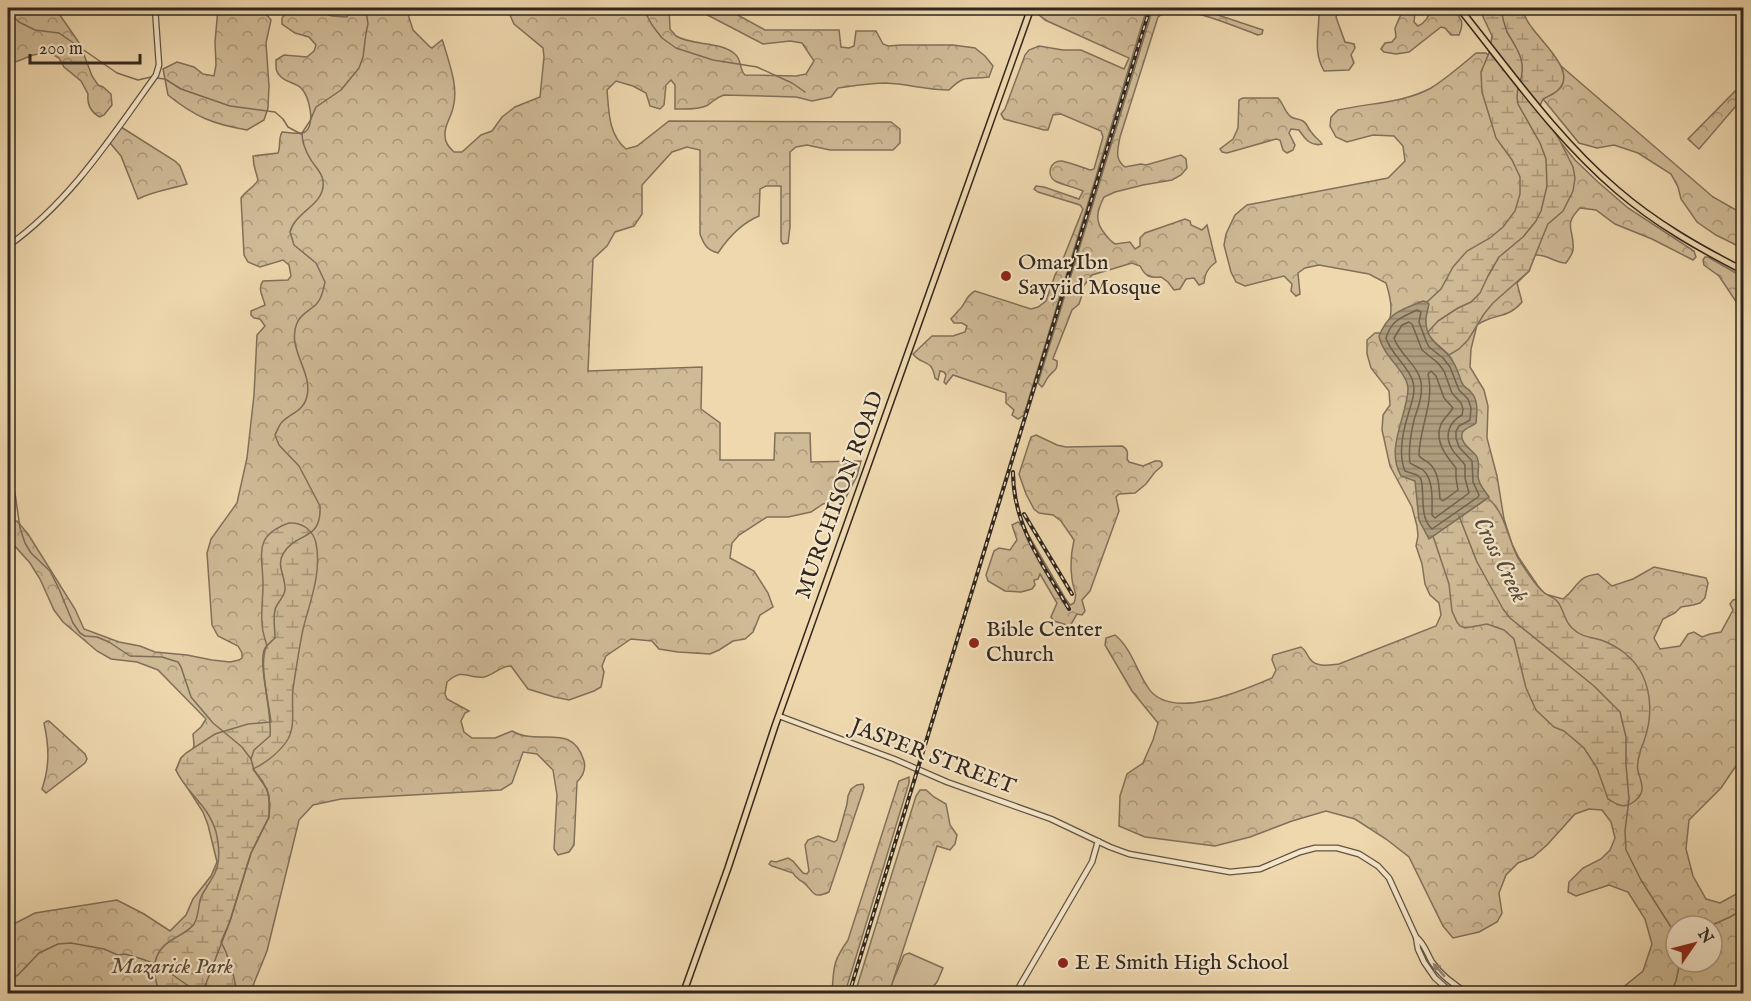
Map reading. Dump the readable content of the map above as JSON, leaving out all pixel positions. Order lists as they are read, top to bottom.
{
  "streets": {
    "main road": ["MURCHISON ROAD"],
    "street": ["JASPER STREET"]
  },
  "crossings": [
    ["MURCHISON ROAD", "JASPER STREET"]
  ],
  "water": ["Cross Creek"],
  "parks": ["Mazarick Park"],
  "places": ["Omar Ibn Sayyiid Mosque", "Bible Center Church", "E E Smith High School"],
  "scale_bar": "200 m",
  "north": "top right"
}
